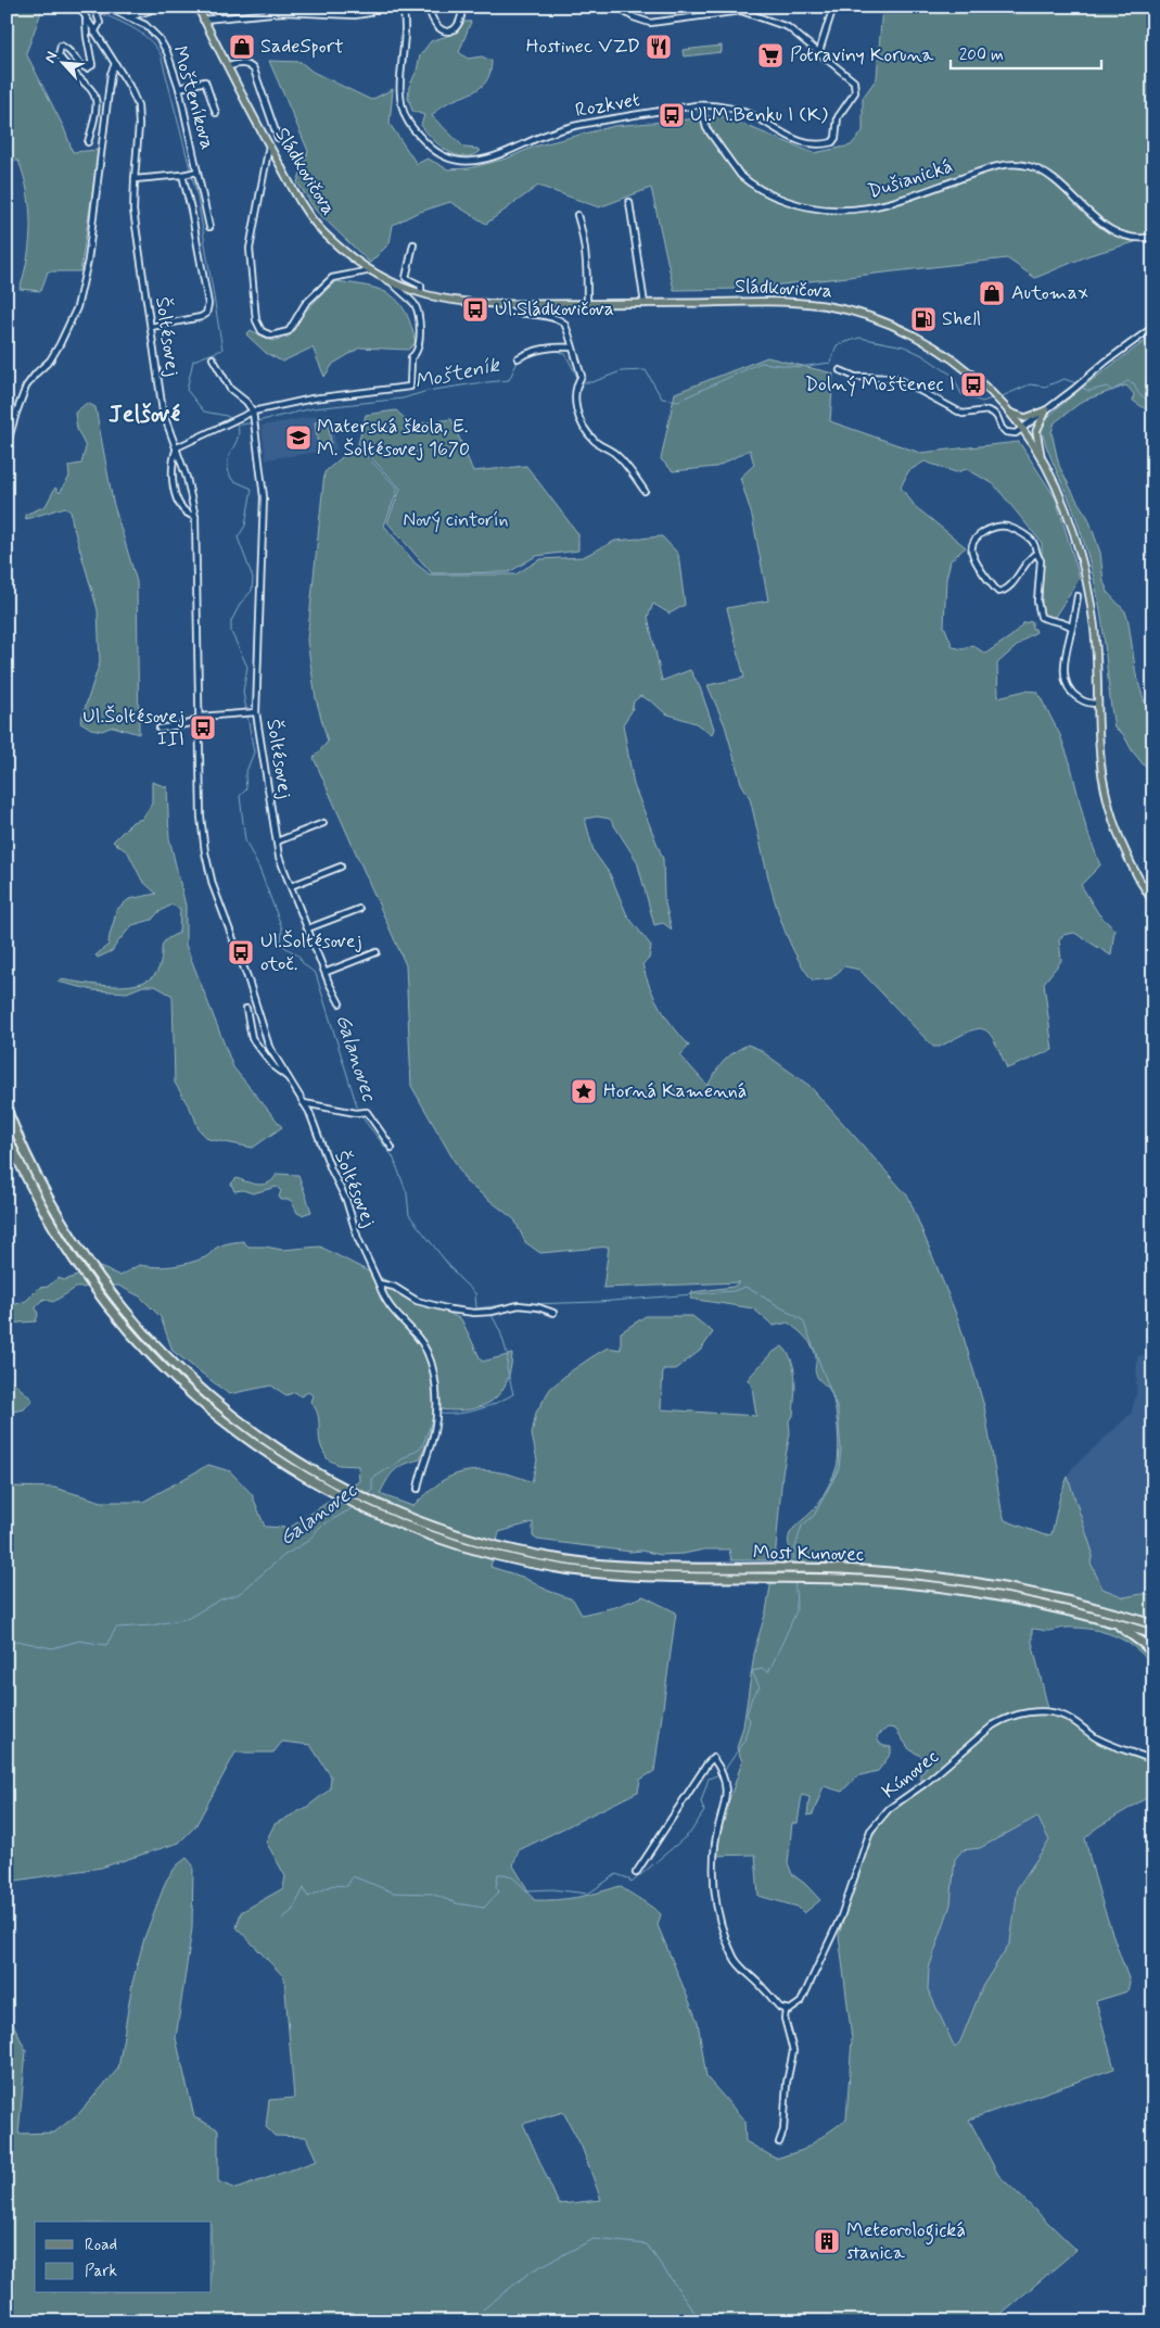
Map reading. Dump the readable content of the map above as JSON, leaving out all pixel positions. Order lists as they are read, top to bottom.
{
  "streets": {
    "highway": ["Most Kunovec"],
    "main road": ["Sládkovičova"],
    "street": [
      "Mošteníkova",
      "Rozkvet",
      "Dušianická",
      "Šoltésovej",
      "Kúnovec"
    ]
  },
  "crossings": [
    ["Mošteníkova", "Šoltésovej"],
    ["Rozkvet", "Dušianická"]
  ],
  "districts": ["Jelšové"],
  "water": ["Mošteník", "Galanovec"],
  "parks": ["Nový cintorín"],
  "places": {
    "shop": ["SadeSport", "Automax"],
    "restaurant": ["Hostinec VZD"],
    "supermarket": ["Potraviny Koruna"],
    "bus stop": [
      "Ul.M.Benku I (K)",
      "Ul.Sládkovičova",
      "Dolný Moštenec I",
      "Ul.Šoltésovej III",
      "Ul.Šoltésovej otoč."
    ],
    "fuel station": ["Shell"],
    "school or university": ["Materská škola, E. M. Šoltésovej 1670"],
    "place": ["Horná Kamenná"],
    "building": ["Meteorologická stanica"]
  },
  "legend": ["Road", "Park"],
  "scale_bar": "200 m",
  "north": "top left"
}
